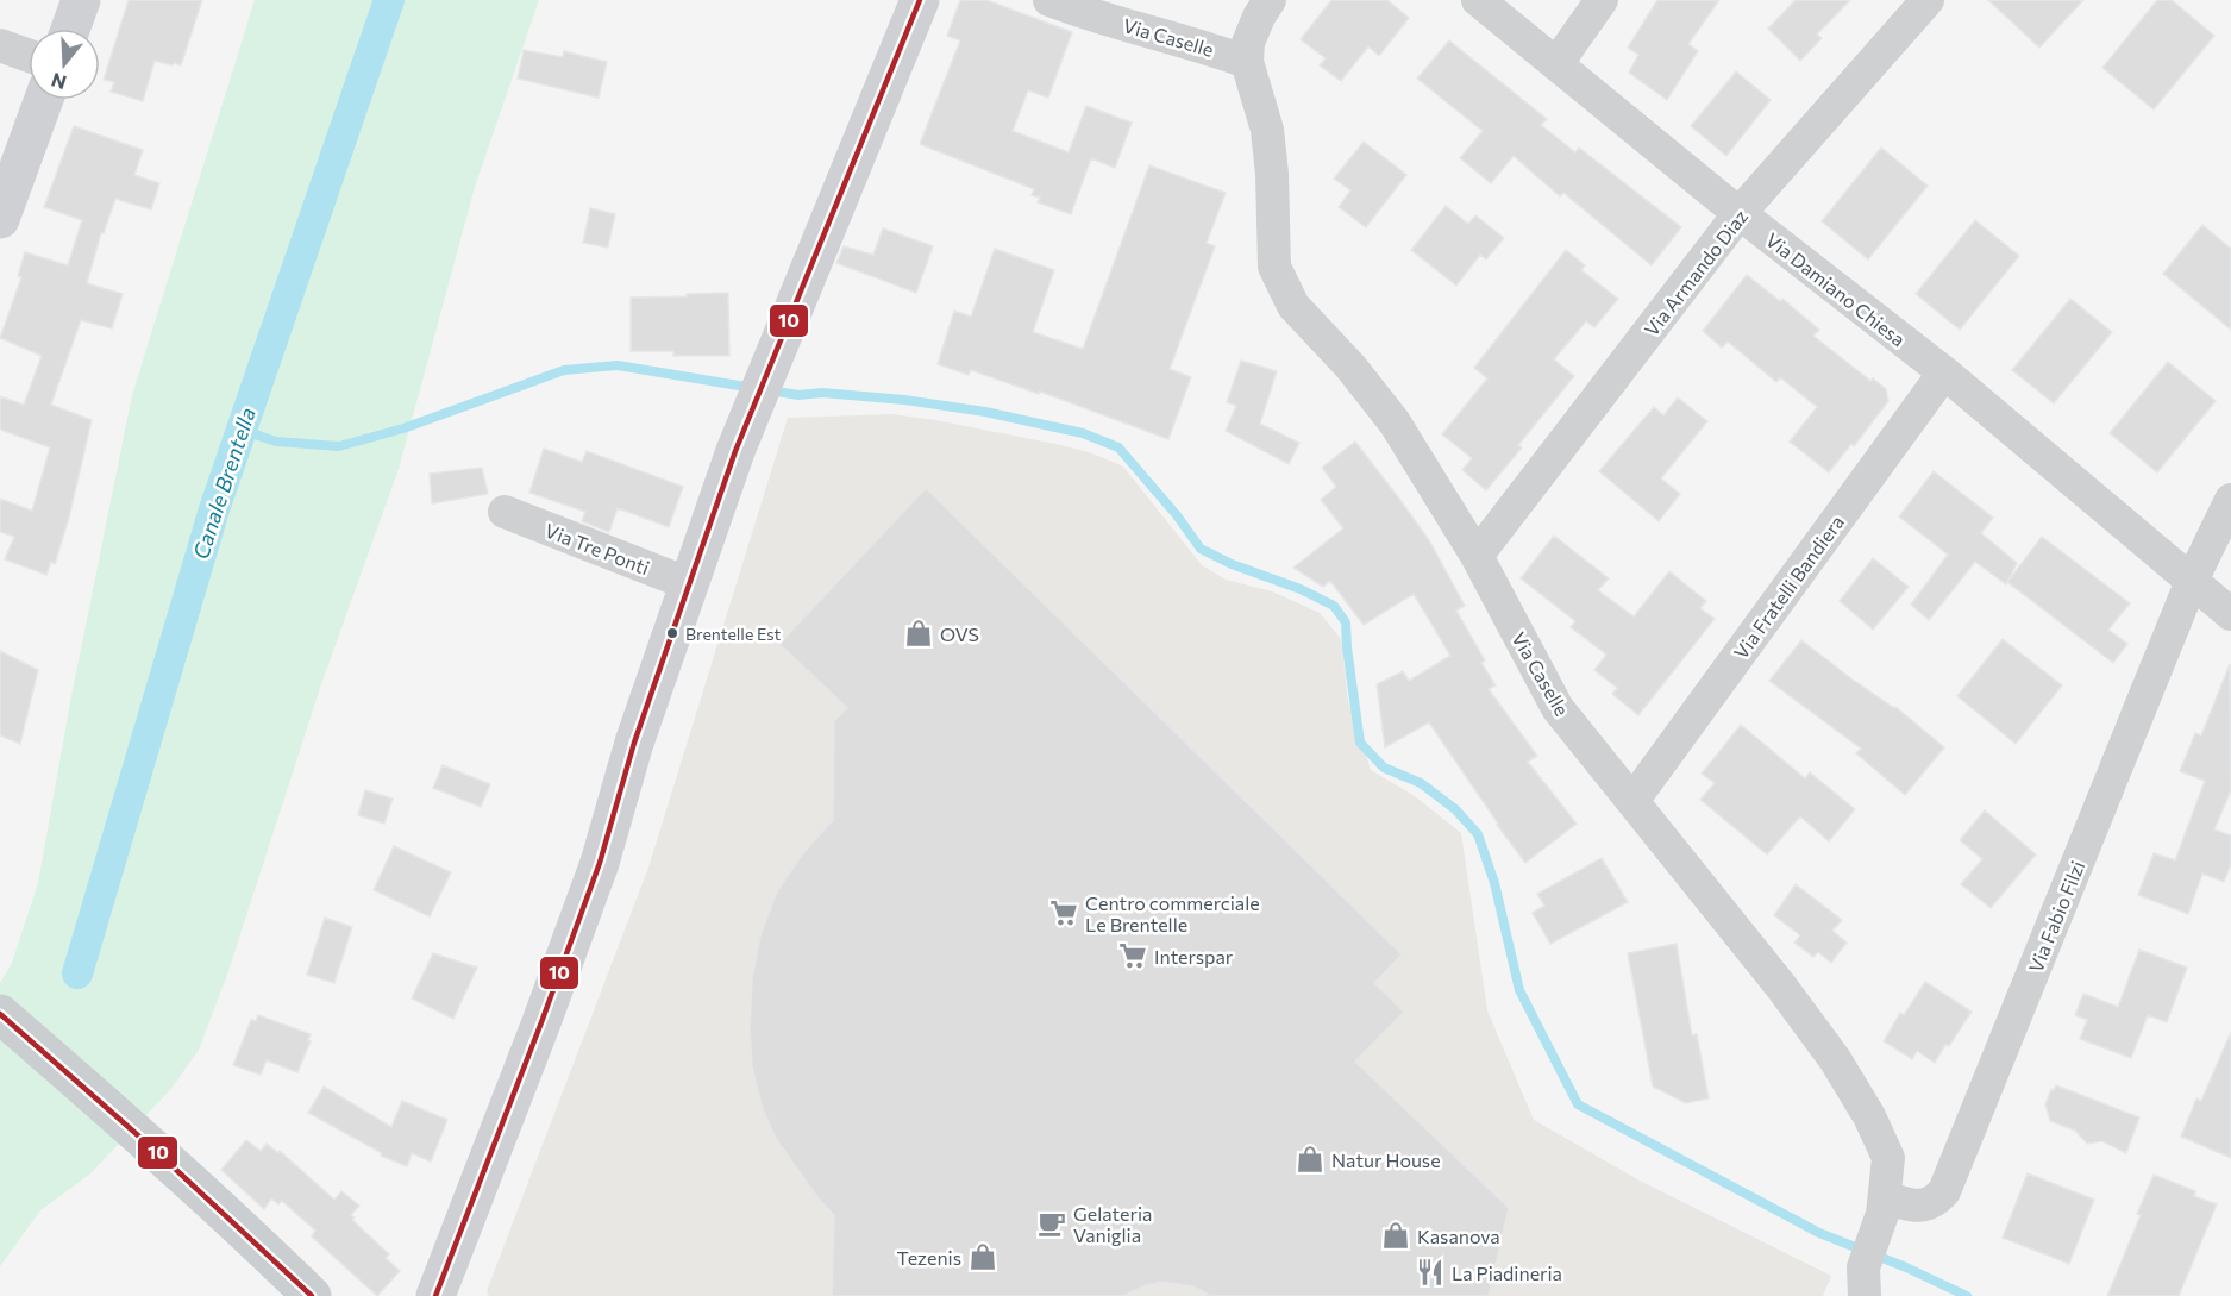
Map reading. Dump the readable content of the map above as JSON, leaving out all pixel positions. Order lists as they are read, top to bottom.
{
  "streets": {
    "street": [
      "Via Caselle",
      "Via Armando Diaz",
      "Via Damiano Chiesa",
      "Via Tre Ponti",
      "Via Fratelli Bandiera",
      "Via Fabio Filzi"
    ]
  },
  "crossings": [
    ["Via Caselle", "Via Armando Diaz"],
    ["Via Caselle", "Via Fratelli Bandiera"],
    ["Via Caselle", "Via Fabio Filzi"],
    ["Via Armando Diaz", "Via Damiano Chiesa"],
    ["Via Damiano Chiesa", "Via Fratelli Bandiera"],
    ["Via Damiano Chiesa", "Via Fabio Filzi"]
  ],
  "water": ["Canale Brentella"],
  "places": {
    "other": ["Brentelle Est"],
    "shop": [
      "OVS",
      "Natur House",
      "Kasanova",
      "Tezenis"
    ],
    "supermarket": ["Centro commerciale Le Brentelle", "Interspar"],
    "cafe": ["Gelateria Vaniglia"],
    "restaurant": ["La Piadineria"]
  },
  "lines": ["transit line 10"],
  "north": "bottom"
}
